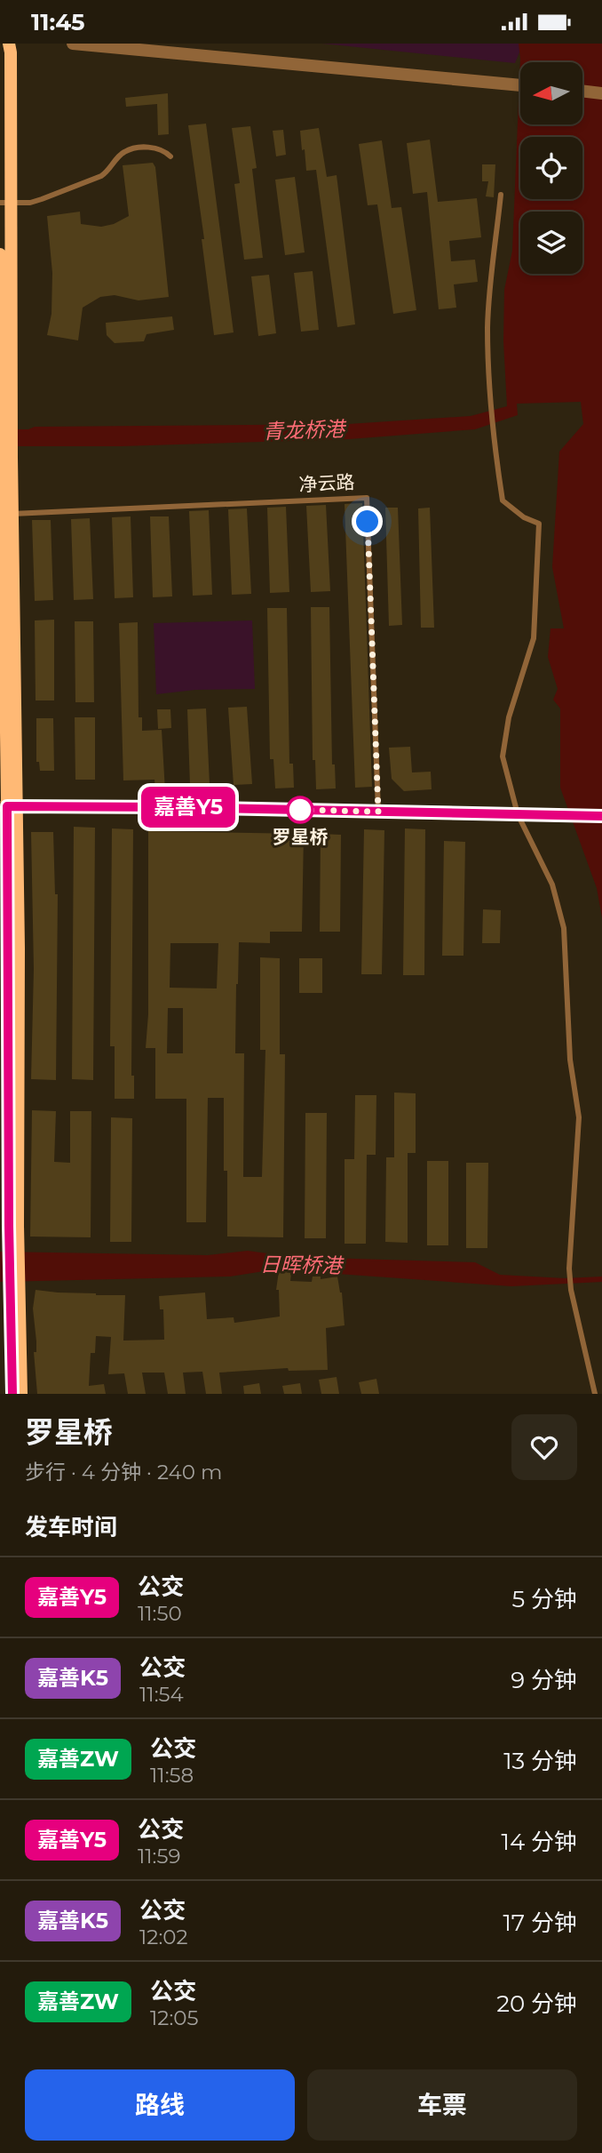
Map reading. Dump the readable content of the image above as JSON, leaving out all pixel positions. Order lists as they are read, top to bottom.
{
  "streets": {
    "lane": ["净云路"]
  },
  "water": ["青龙桥港", "日晖桥港"],
  "places": ["罗星桥"],
  "lines": ["bus line 嘉善Y5"],
  "north": "left",
  "page": {
    "status": "11:45",
    "on_map": "嘉善Y5",
    "heading": [
      ["罗星桥", "步行 · 4 分钟 · 240 m"],
      "发车时间"
    ],
    "list": [
      {
        "mark": "嘉善Y5",
        "name": "公交",
        "note": "11:50",
        "value": "5 分钟"
      },
      {
        "mark": "嘉善K5",
        "name": "公交",
        "note": "11:54",
        "value": "9 分钟"
      },
      {
        "mark": "嘉善ZW",
        "name": "公交",
        "note": "11:58",
        "value": "13 分钟"
      },
      {
        "mark": "嘉善Y5",
        "name": "公交",
        "note": "11:59",
        "value": "14 分钟"
      },
      {
        "mark": "嘉善K5",
        "name": "公交",
        "note": "12:02",
        "value": "17 分钟"
      },
      {
        "mark": "嘉善ZW",
        "name": "公交",
        "note": "12:05",
        "value": "20 分钟"
      }
    ],
    "buttons": ["路线", "车票"]
  }
}
